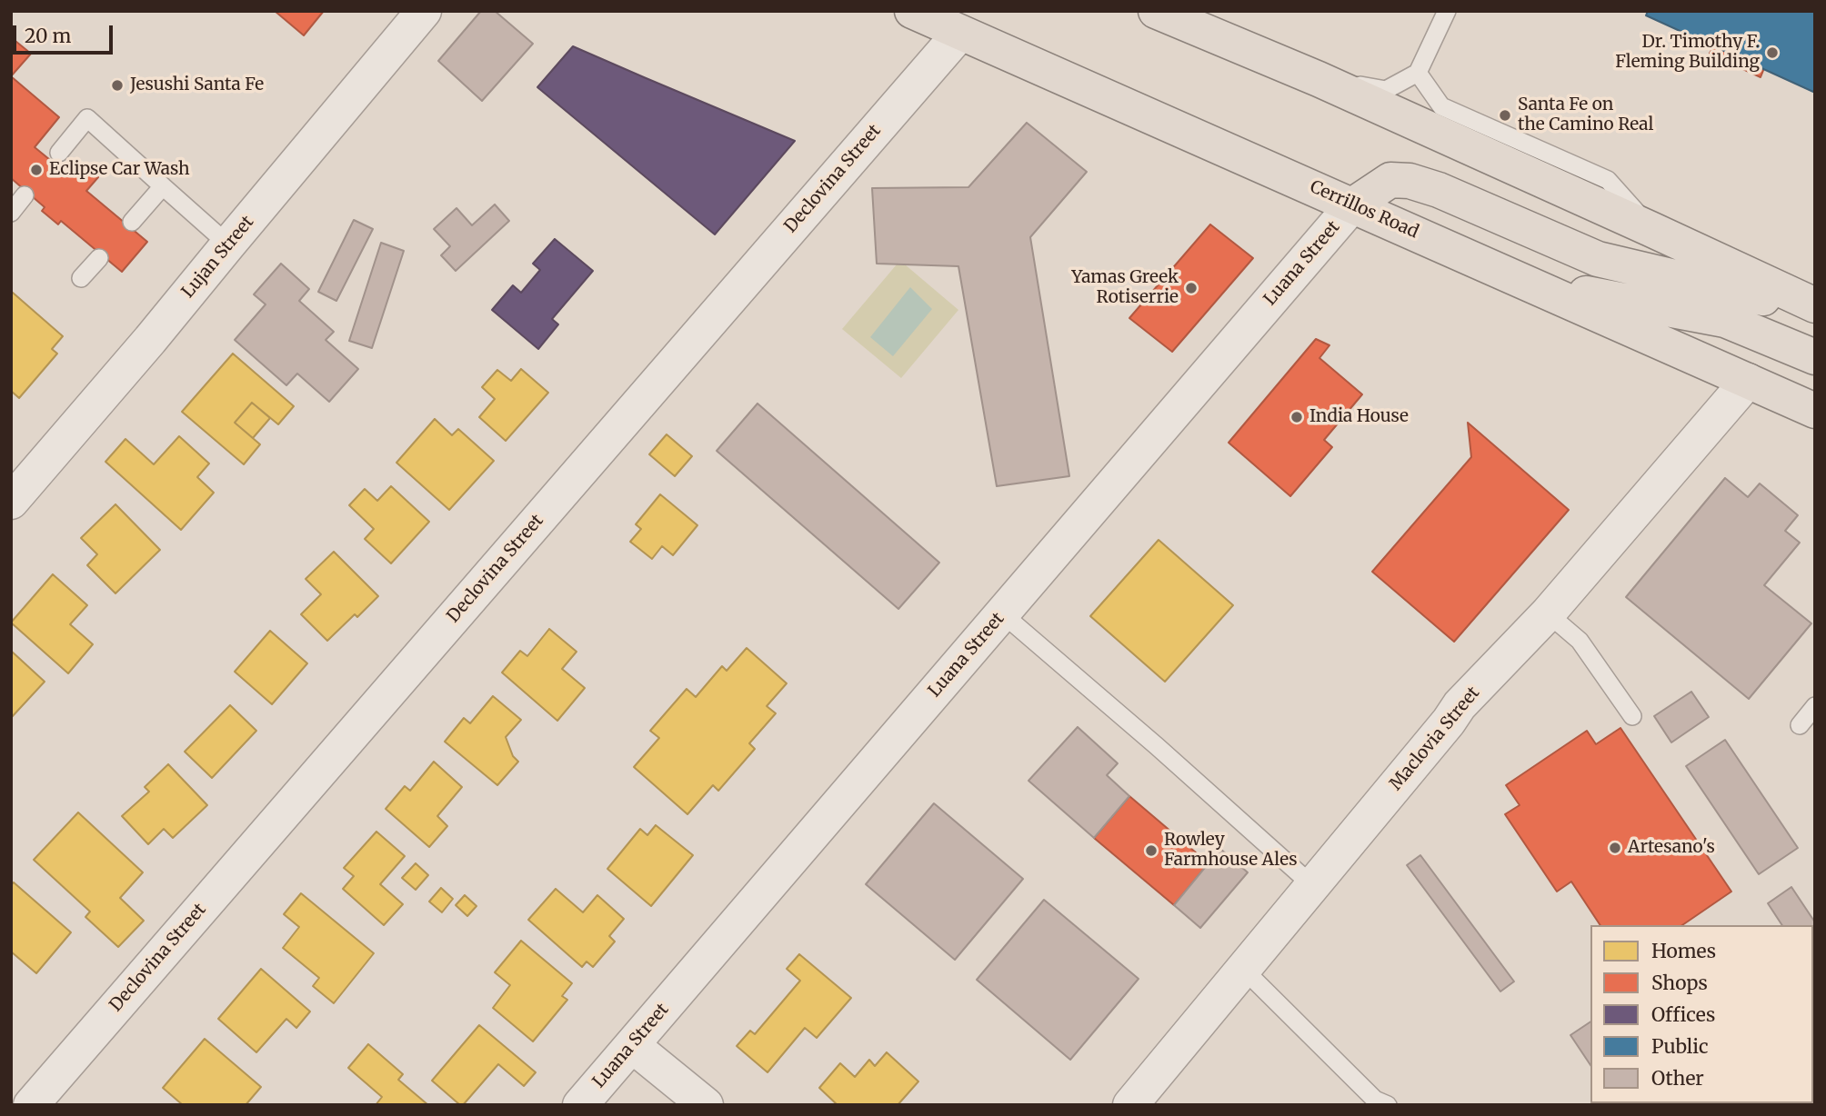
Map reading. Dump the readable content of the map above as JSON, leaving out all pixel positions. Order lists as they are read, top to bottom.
{
  "streets": {
    "main road": ["Cerrillos Road"],
    "street": [
      "Declovina Street",
      "Lujan Street",
      "Luana Street",
      "Maclovia Street"
    ]
  },
  "crossings": [
    ["Declovina Street", "Cerrillos Road"],
    ["Cerrillos Road", "Luana Street"],
    ["Cerrillos Road", "Maclovia Street"]
  ],
  "places": [
    "Dr. Timothy F. Fleming Building",
    "Jesushi Santa Fe",
    "Santa Fe on the Camino Real",
    "Eclipse Car Wash",
    "Yamas Greek Rotiserrie",
    "India House",
    "Artesano's",
    "Rowley Farmhouse Ales"
  ],
  "legend": [
    "Homes",
    "Shops",
    "Offices",
    "Public",
    "Other"
  ],
  "scale_bar": "20 m"
}
